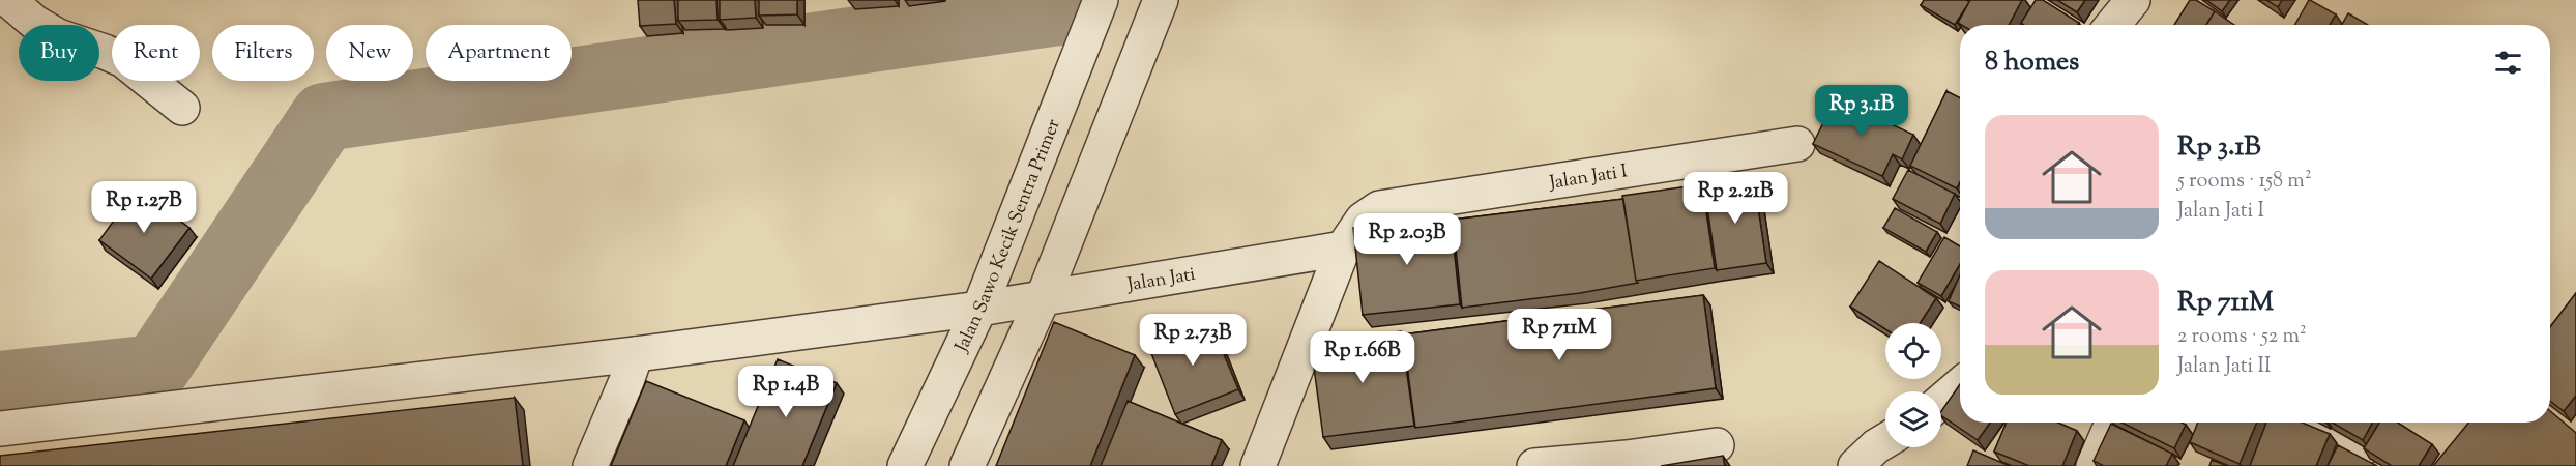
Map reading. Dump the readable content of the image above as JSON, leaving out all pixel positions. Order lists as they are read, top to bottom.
{
  "streets": {
    "street": ["Jalan Jati I", "Jalan Sawo Kecik Sentra Primer", "Jalan Jati"]
  },
  "crossings": [
    ["Jalan Jati I", "Jalan Jati"],
    ["Jalan Sawo Kecik Sentra Primer", "Jalan Jati"]
  ],
  "page": {
    "chip": [
      "Buy",
      "Rent",
      "Filters",
      "New",
      "Apartment"
    ],
    "heading": "8 homes",
    "price": [
      "Rp 3.1B",
      "Rp 2.21B",
      "Rp 1.27B",
      "Rp 2.03B",
      "Rp 711M",
      "Rp 2.73B",
      "Rp 1.66B",
      "Rp 1.4B"
    ],
    "list": [
      {
        "name": "Rp 3.1B",
        "note": "5 rooms · 158 m² · Jalan Jati I"
      },
      {
        "name": "Rp 711M",
        "note": "2 rooms · 52 m² · Jalan Jati II"
      }
    ]
  }
}
